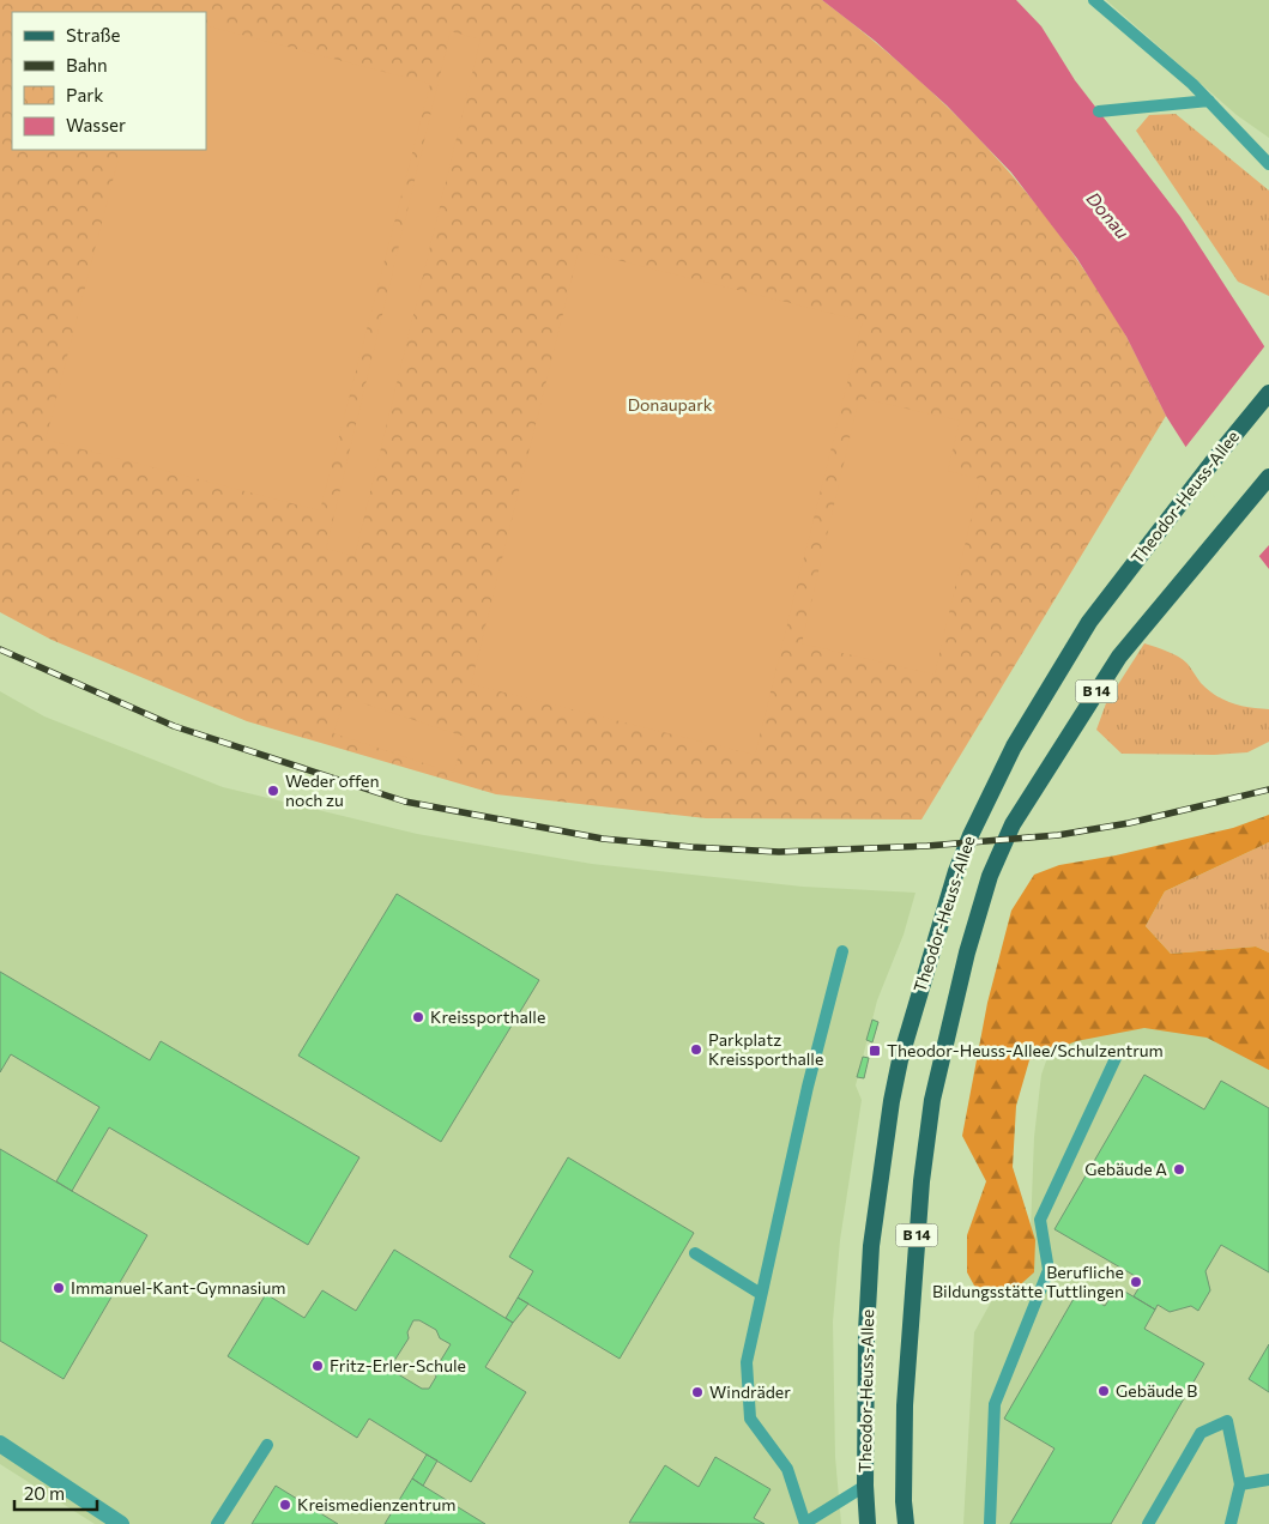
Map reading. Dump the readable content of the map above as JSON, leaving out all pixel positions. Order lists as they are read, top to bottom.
{
  "streets": {
    "main road": ["Theodor-Heuss-Allee", "B 14"]
  },
  "water": ["Donau"],
  "parks": ["Donaupark"],
  "places": {
    "other": [
      "Weder offen noch zu",
      "Kreissporthalle",
      "Parkplatz Kreissporthalle",
      "Gebäude A",
      "Berufliche Bildungsstätte Tuttlingen",
      "Immanuel-Kant-Gymnasium",
      "Fritz-Erler-Schule",
      "Gebäude B",
      "Windräder",
      "Kreismedienzentrum"
    ],
    "transit": ["Theodor-Heuss-Allee/Schulzentrum"]
  },
  "legend": [
    "Straße",
    "Bahn",
    "Park",
    "Wasser"
  ],
  "scale_bar": "20 m"
}
